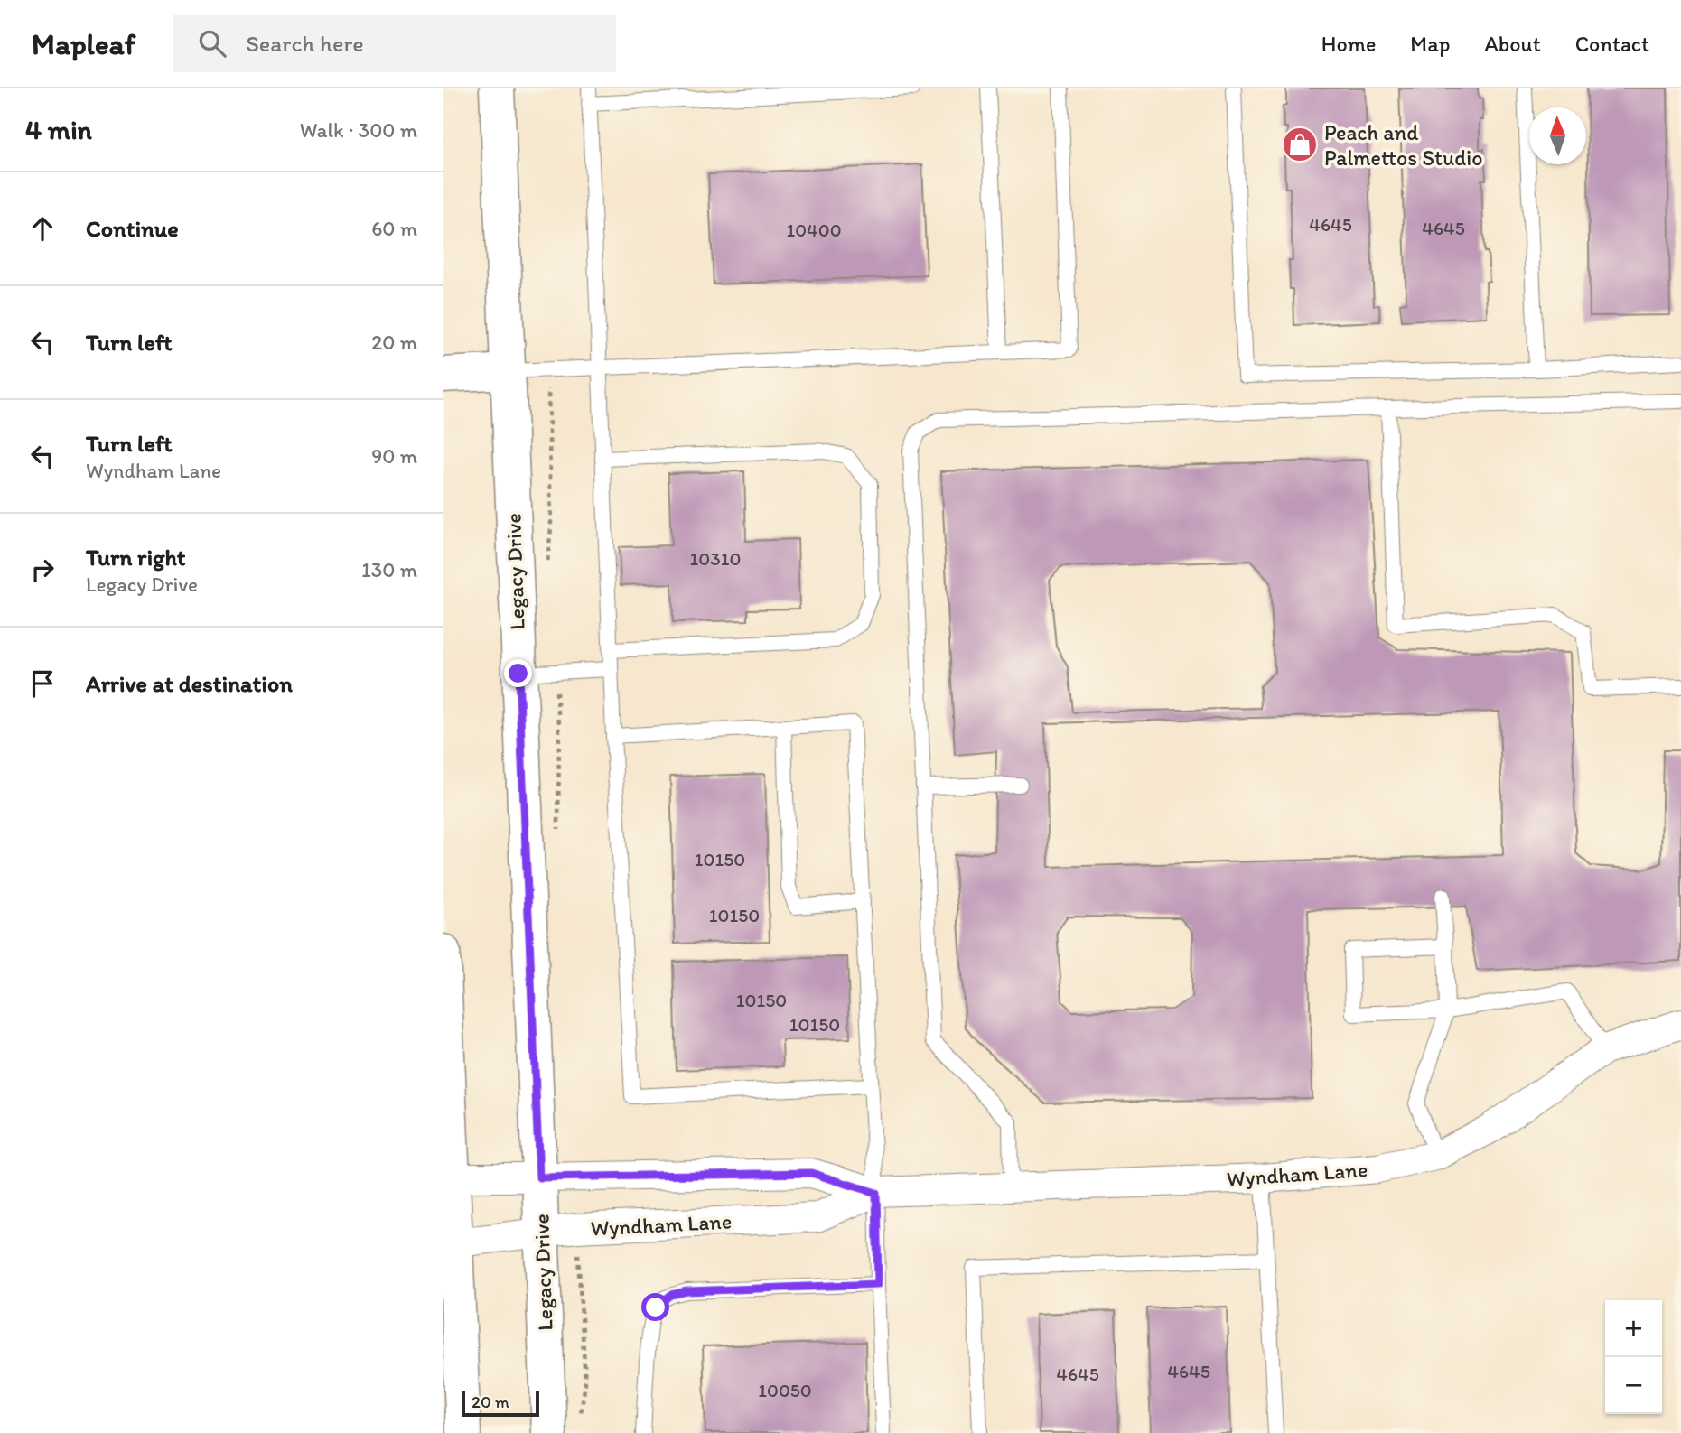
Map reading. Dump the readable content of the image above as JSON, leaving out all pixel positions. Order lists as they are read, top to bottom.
{
  "streets": {
    "main road": ["Legacy Drive"],
    "street": ["Wyndham Lane"]
  },
  "crossings": [
    ["Legacy Drive", "Wyndham Lane"]
  ],
  "places": {
    "shop": ["Peach and Palmettos Studio"]
  },
  "house_numbers": [
    "4645",
    "4645",
    "10400",
    "10310",
    "10150",
    "10150",
    "10150",
    "10150",
    "4645",
    "4645",
    "10050"
  ],
  "scale_bar": "20 m",
  "north": "top",
  "page": {
    "header": "Mapleaf",
    "search": "Search here",
    "nav": [
      "Home",
      "Map",
      "About",
      "Contact"
    ],
    "heading": ["4 min", "Walk · 300 m"],
    "list": [
      ["Continue", "60 m"],
      ["Turn left", "20 m"],
      ["Turn left", "Wyndham Lane", "90 m"],
      ["Turn right", "Legacy Drive", "130 m"],
      "Arrive at destination"
    ],
    "map_buttons": ["+", "−"],
    "scale": "20 m"
  }
}
